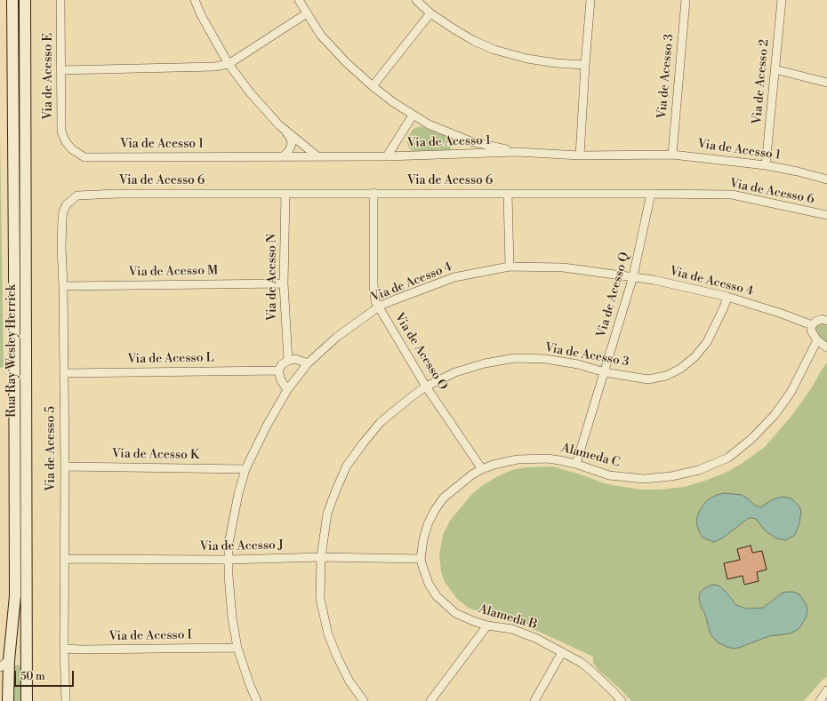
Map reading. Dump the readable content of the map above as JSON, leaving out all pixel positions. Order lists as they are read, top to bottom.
{
  "streets": {
    "street": [
      "Via de Acesso E",
      "Via de Acesso 3",
      "Via de Acesso 2",
      "Via de Acesso 1",
      "Via de Acesso 6",
      "Via de Acesso M",
      "Via de Acesso N",
      "Via de Acesso 4",
      "Via de Acesso Q",
      "Rua Ray Wesley Herrick",
      "Via de Acesso O",
      "Via de Acesso L",
      "Via de Acesso 5",
      "Via de Acesso K",
      "Alameda C",
      "Via de Acesso J",
      "Alameda B",
      "Via de Acesso I"
    ]
  },
  "crossings": [
    ["Via de Acesso E", "Via de Acesso 1"],
    ["Via de Acesso 3", "Via de Acesso 1"],
    ["Via de Acesso 3", "Via de Acesso 4"],
    ["Via de Acesso 3", "Via de Acesso Q"],
    ["Via de Acesso 3", "Via de Acesso O"],
    ["Via de Acesso 3", "Via de Acesso J"],
    ["Via de Acesso 2", "Via de Acesso 1"],
    ["Via de Acesso 6", "Via de Acesso N"],
    ["Via de Acesso 6", "Via de Acesso Q"],
    ["Via de Acesso 6", "Via de Acesso O"],
    ["Via de Acesso 6", "Via de Acesso 5"],
    ["Via de Acesso M", "Via de Acesso N"],
    ["Via de Acesso M", "Via de Acesso 5"],
    ["Via de Acesso 4", "Via de Acesso Q"],
    ["Via de Acesso 4", "Via de Acesso O"],
    ["Via de Acesso 4", "Via de Acesso K"],
    ["Via de Acesso 4", "Via de Acesso J"],
    ["Via de Acesso 4", "Via de Acesso I"],
    ["Via de Acesso Q", "Alameda C"],
    ["Via de Acesso O", "Alameda C"],
    ["Via de Acesso L", "Via de Acesso 5"],
    ["Via de Acesso 5", "Via de Acesso K"],
    ["Via de Acesso 5", "Via de Acesso J"],
    ["Via de Acesso 5", "Via de Acesso I"],
    ["Alameda C", "Via de Acesso J"],
    ["Alameda C", "Alameda B"],
    ["Via de Acesso J", "Alameda B"]
  ],
  "scale_bar": "50 m"
}
